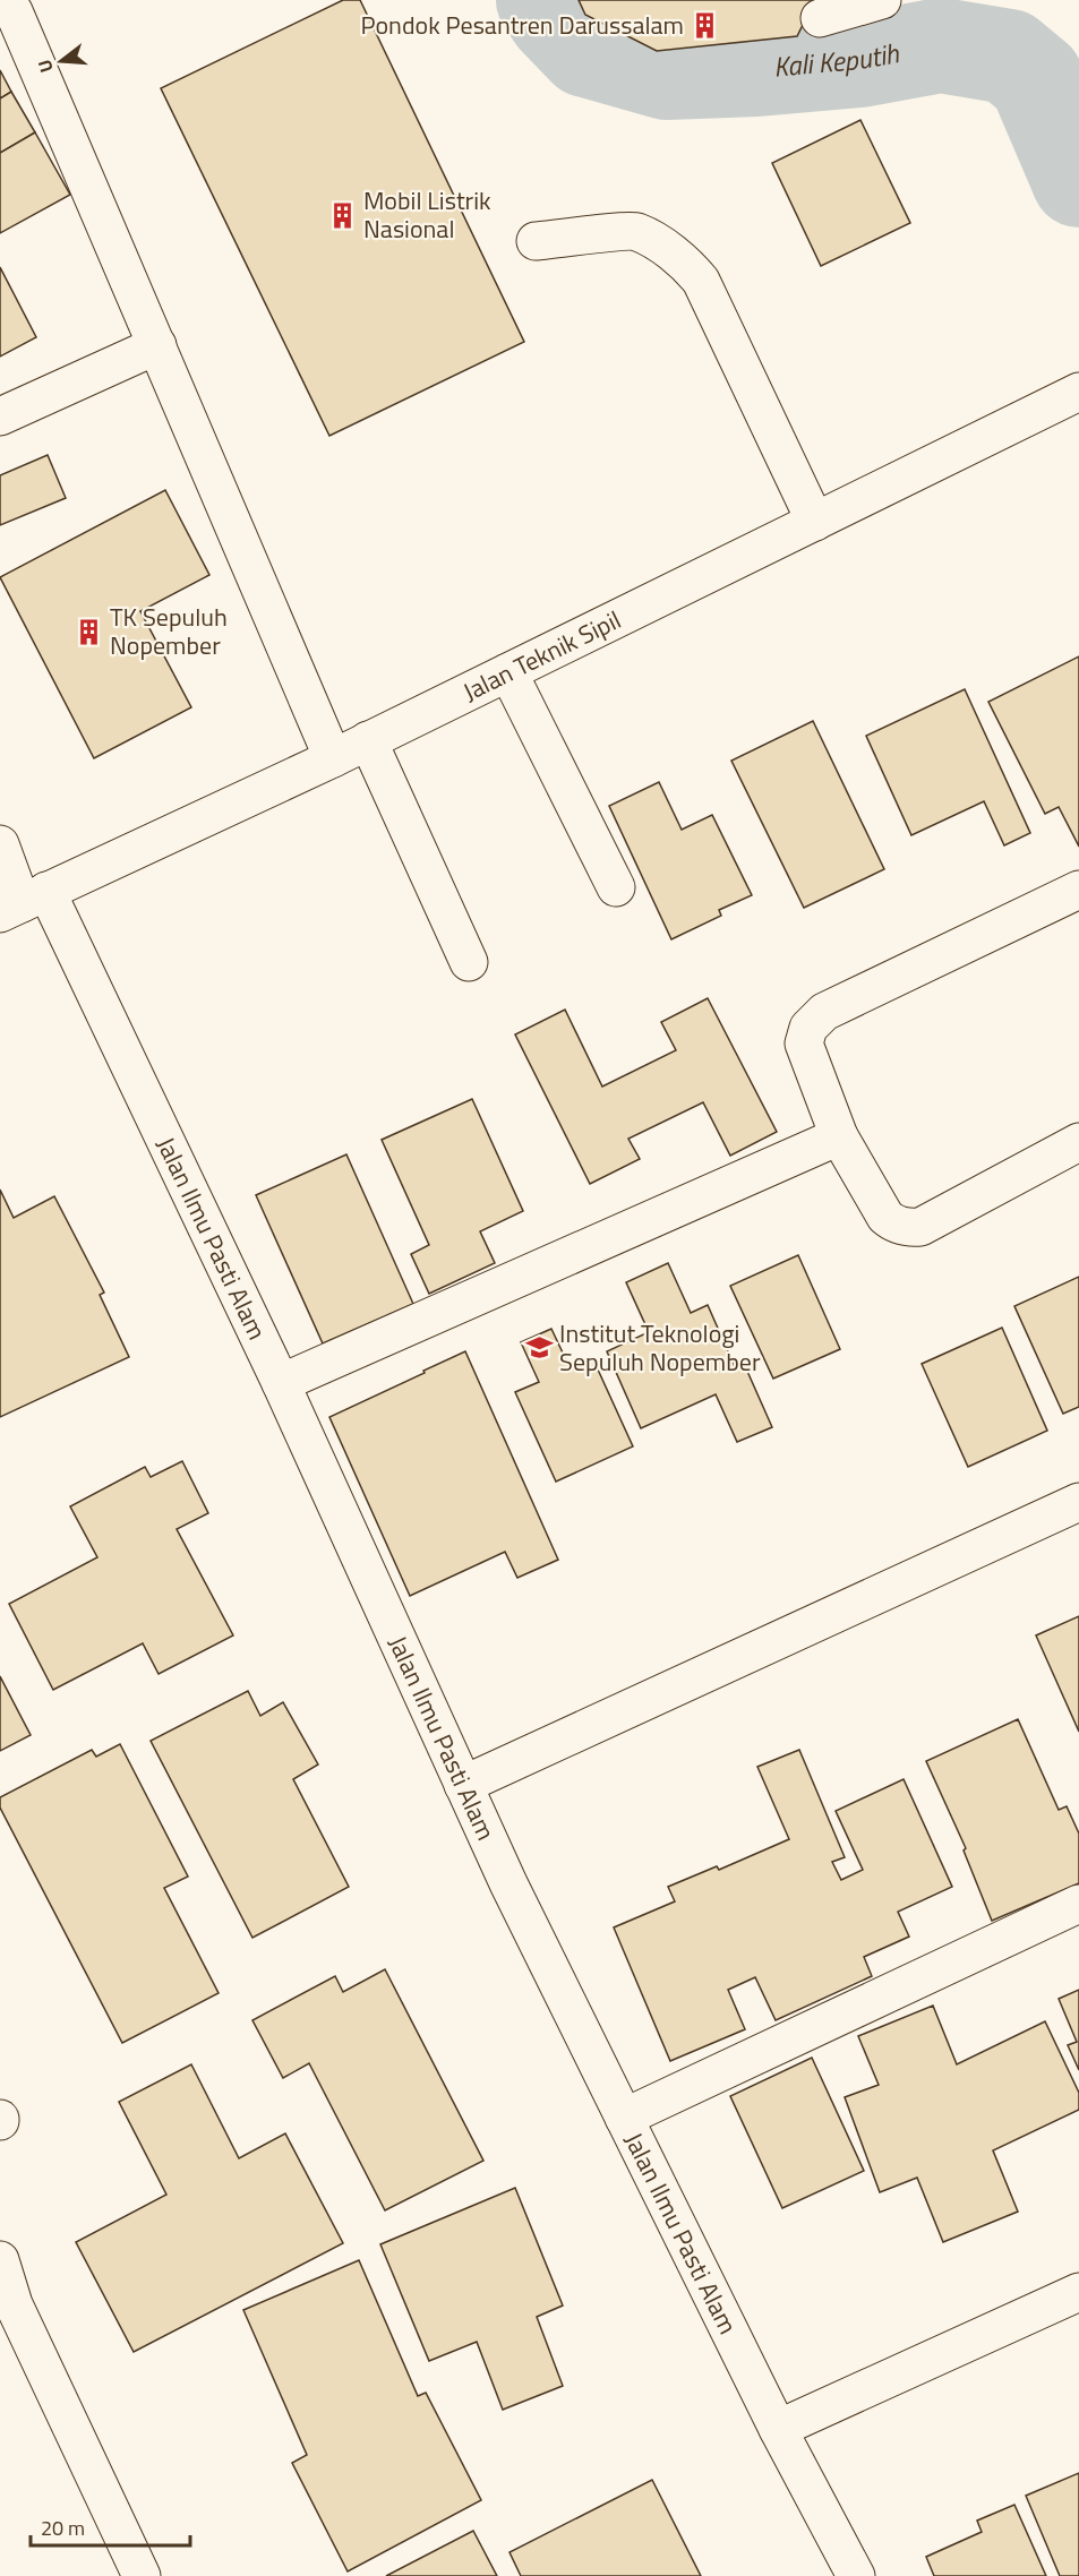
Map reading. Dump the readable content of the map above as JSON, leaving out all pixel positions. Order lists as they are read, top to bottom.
{
  "streets": {
    "lane": ["Jalan Teknik Sipil", "Jalan Ilmu Pasti Alam"]
  },
  "crossings": [
    ["Jalan Teknik Sipil", "Jalan Ilmu Pasti Alam"]
  ],
  "water": ["Kali Keputih"],
  "places": {
    "building": ["Pondok Pesantren Darussalam", "Mobil Listrik Nasional", "TK Sepuluh Nopember"],
    "school or university": ["Institut Teknologi Sepuluh Nopember"]
  },
  "scale_bar": "20 m",
  "north": "left"
}
